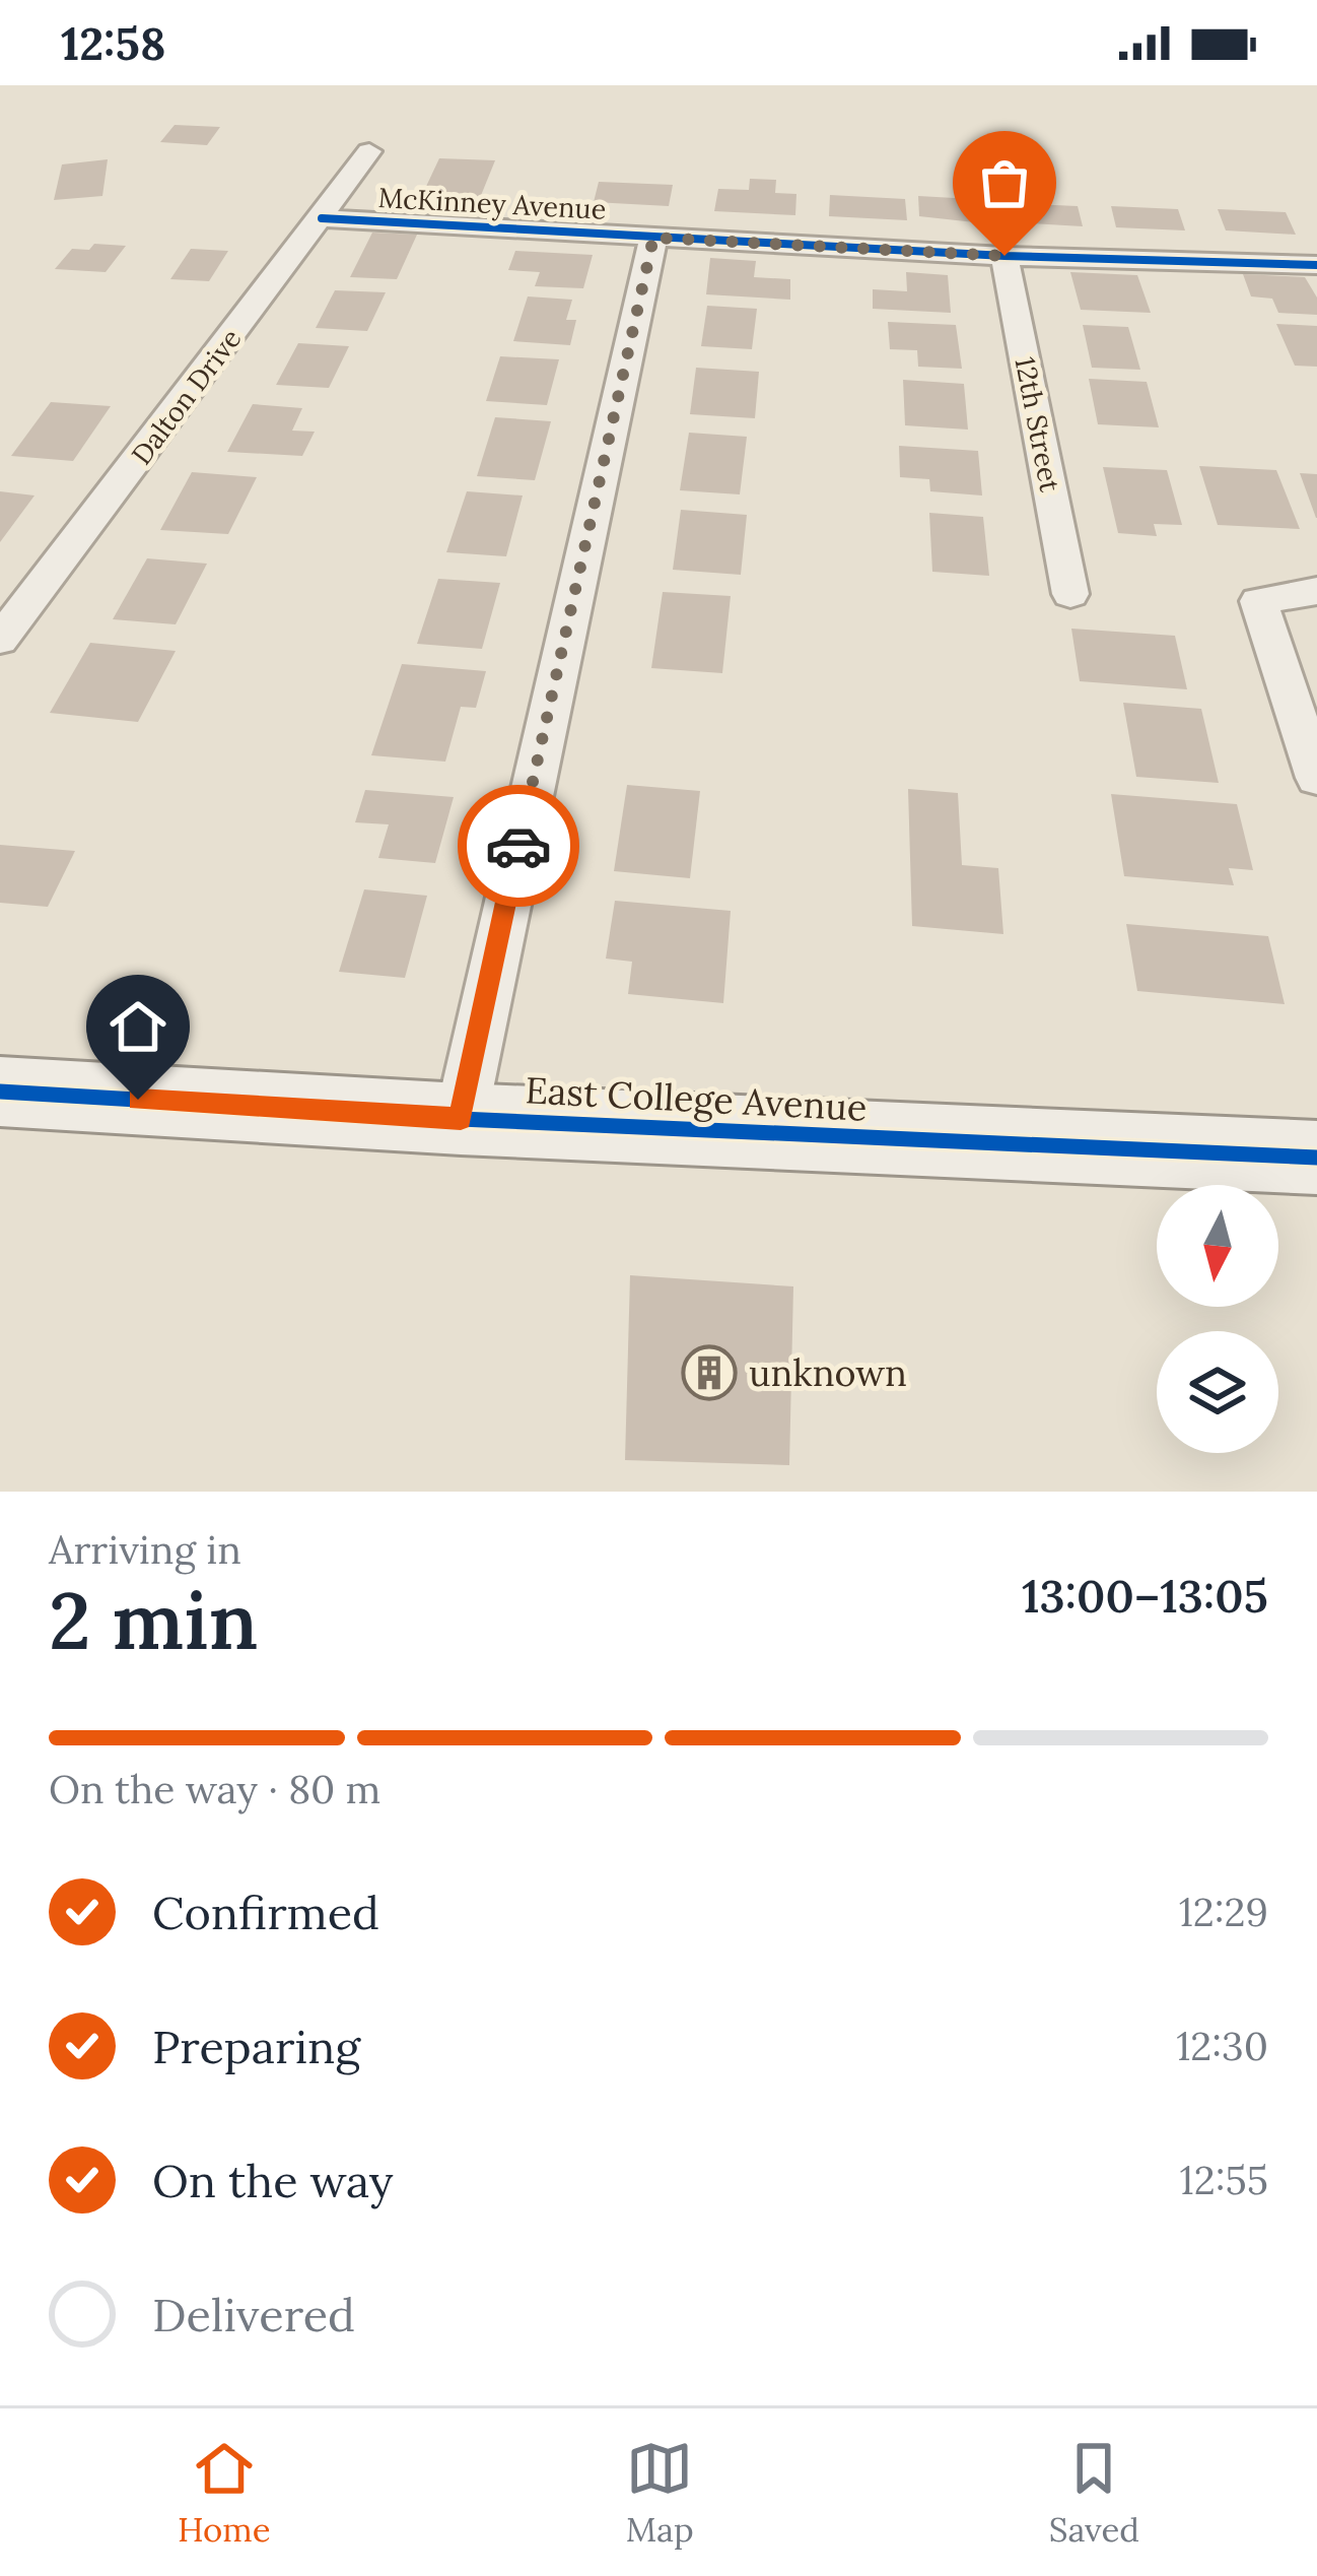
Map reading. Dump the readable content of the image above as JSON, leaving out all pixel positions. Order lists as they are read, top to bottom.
{
  "streets": {
    "street": [
      "McKinney Avenue",
      "Dalton Drive",
      "12th Street",
      "East College Avenue"
    ]
  },
  "crossings": [
    ["McKinney Avenue", "Dalton Drive"],
    ["McKinney Avenue", "12th Street"]
  ],
  "places": {
    "building": ["unknown"]
  },
  "north": "bottom",
  "page": {
    "status": "12:58",
    "heading": ["2 min", "Arriving in", "13:00–13:05"],
    "bar": "On the way · 80 m",
    "list": [
      ["Confirmed", "12:29"],
      ["Preparing", "12:30"],
      ["On the way", "12:55"],
      "Delivered"
    ],
    "tabs": ["Home", "Map", "Saved"]
  }
}
